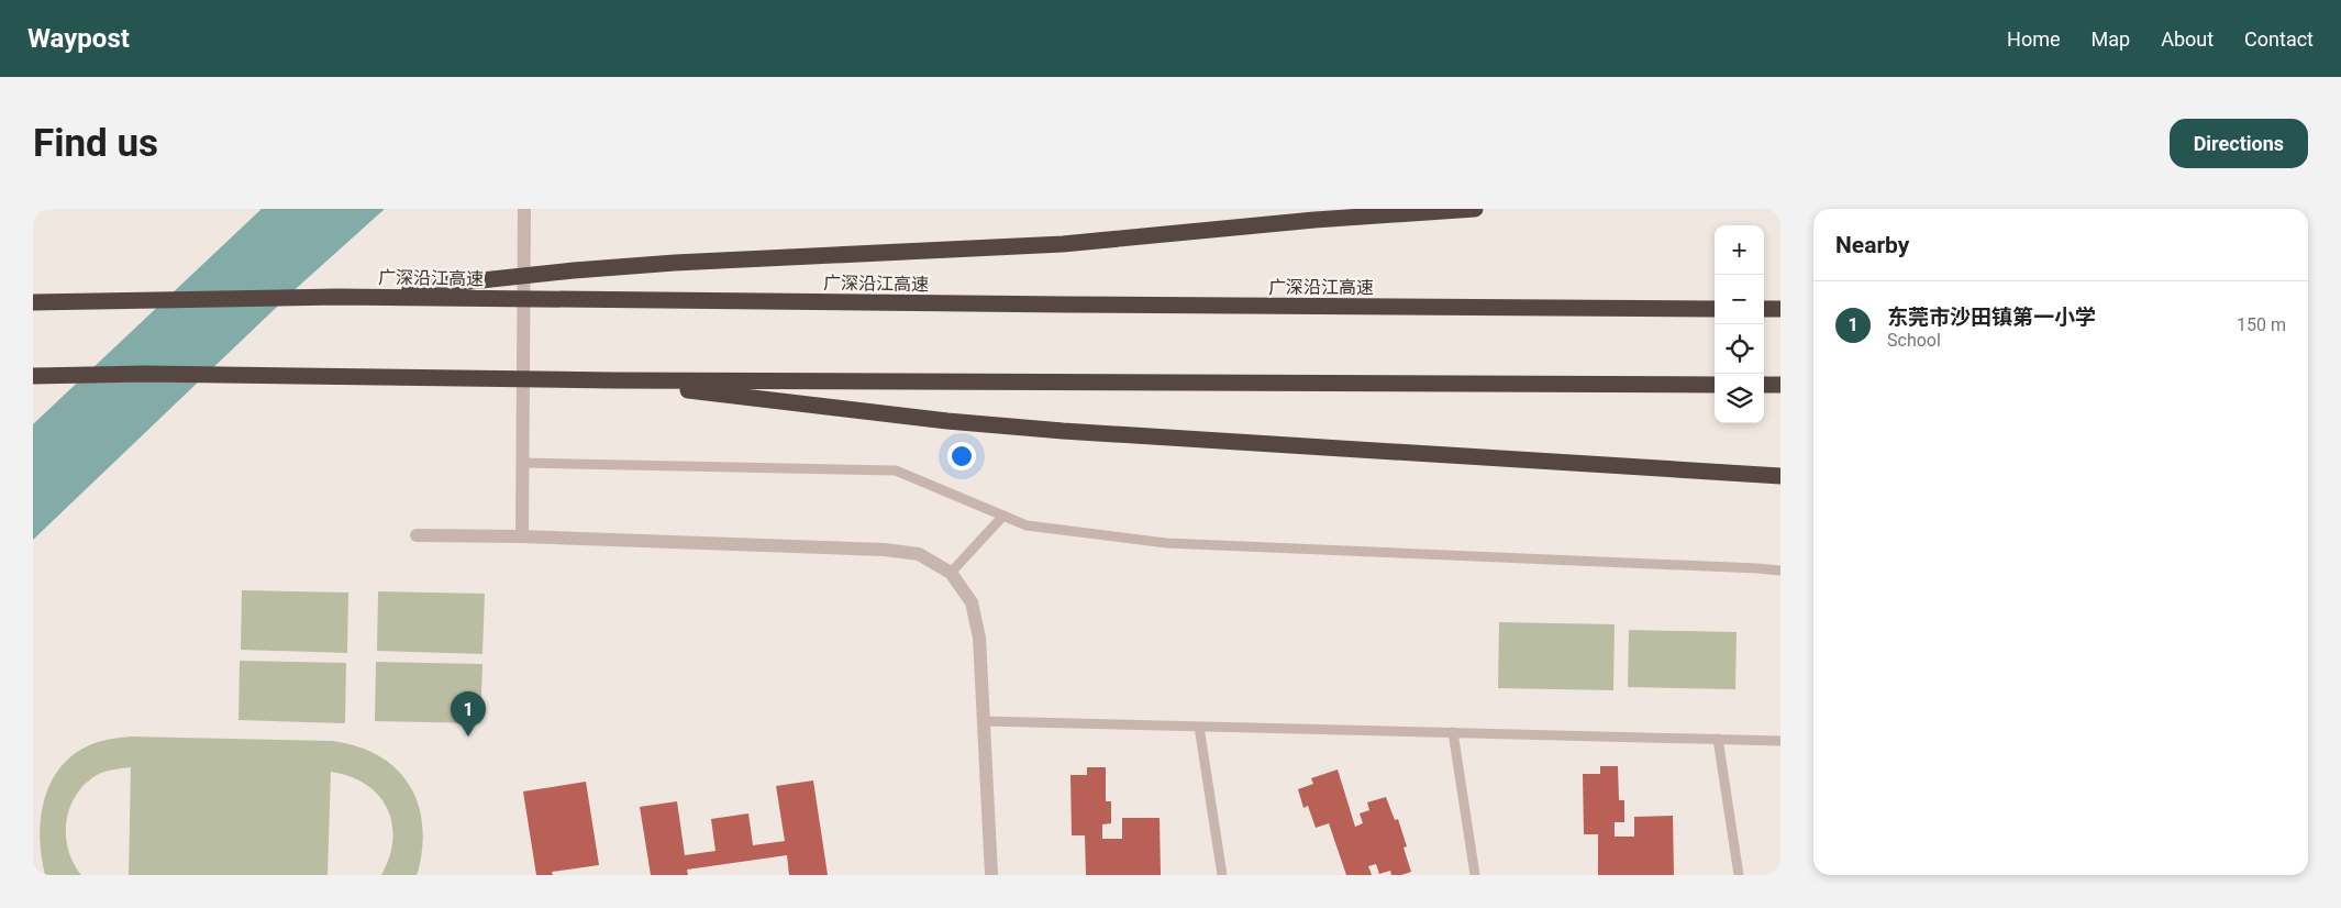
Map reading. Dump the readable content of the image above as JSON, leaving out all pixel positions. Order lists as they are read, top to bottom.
{
  "streets": {
    "highway": ["广深沿江高速"]
  },
  "page": {
    "header": "Waypost",
    "nav": [
      "Home",
      "Map",
      "About",
      "Contact"
    ],
    "buttons": "Directions",
    "title": "Find us",
    "heading": "Nearby",
    "map_buttons": ["+", "−"],
    "list": [
      {
        "mark": "1",
        "name": "东莞市沙田镇第一小学",
        "note": "School",
        "value": "150 m"
      }
    ],
    "pins": "1"
  }
}
